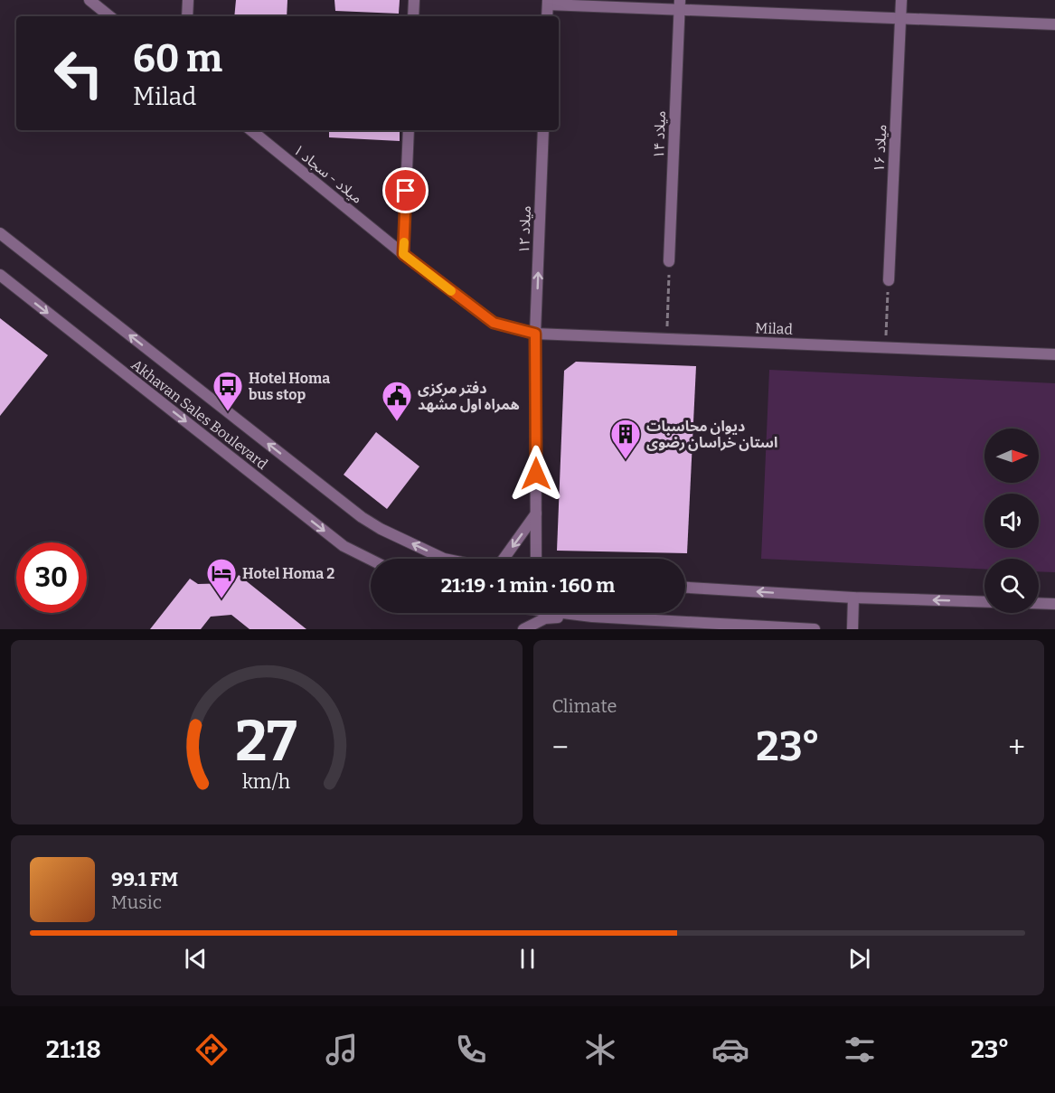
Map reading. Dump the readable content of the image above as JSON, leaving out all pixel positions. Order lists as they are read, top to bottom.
{
  "streets": {
    "street": [
      "میلاد ۱۴",
      "میلاد ۱۶",
      "میلاد - سجاد ۱",
      "میلاد ۱۲",
      "Milad",
      "Akhavan Sales Boulevard"
    ]
  },
  "crossings": [
    ["میلاد - سجاد ۱", "Milad"],
    ["میلاد ۱۲", "Milad"]
  ],
  "one_way": ["میلاد ۱۲"],
  "places": {
    "bus stop": ["Hotel Homa bus stop"],
    "public building": ["دفتر مرکزی همراه اول مشهد"],
    "building": ["دیوان محاسبات استان خراسان رضوی"],
    "hotel": ["Hotel Homa 2"]
  },
  "north": "right",
  "page": {
    "turn": ["60 m", "Milad"],
    "limit": "30",
    "trip": "21:19 · 1 min · 160 m",
    "tile": "Climate",
    "heat": ["−", "23°", "+"],
    "song": ["99.1 FM", "Music"],
    "tabs": ["21:18", "23°"],
    "gauge": ["27", "km/h"]
  }
}
